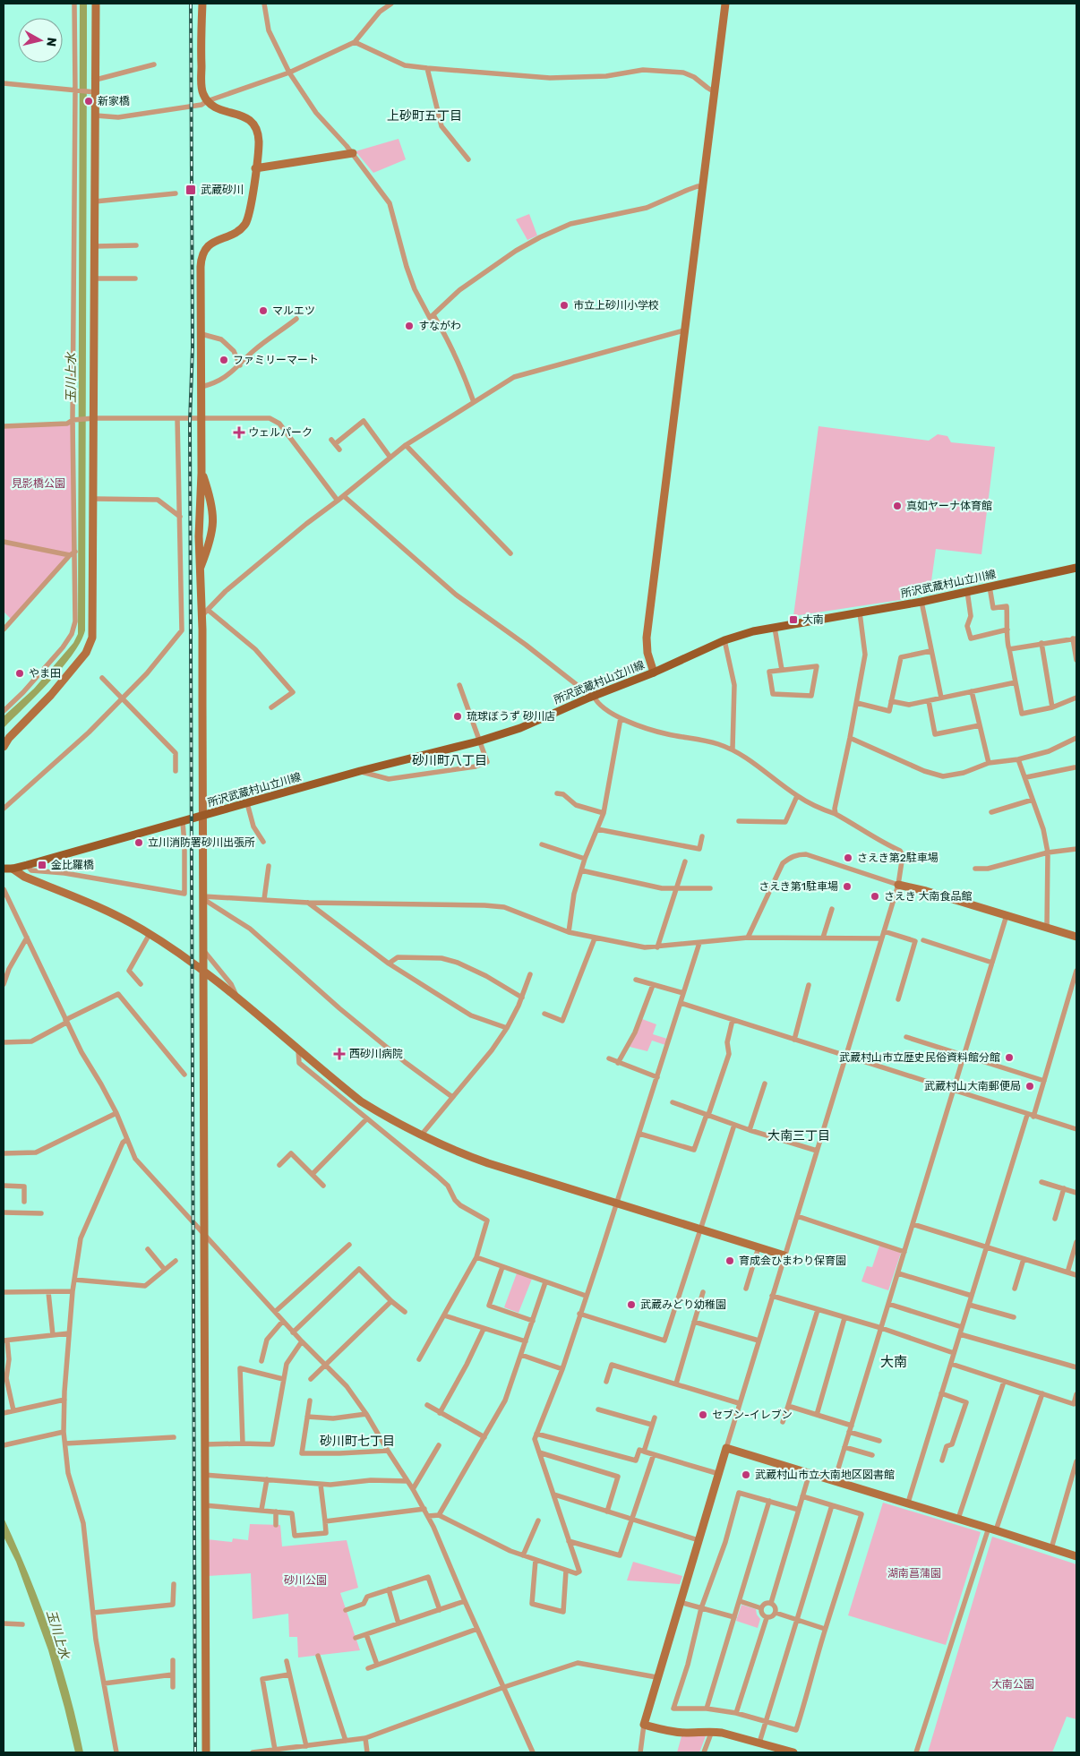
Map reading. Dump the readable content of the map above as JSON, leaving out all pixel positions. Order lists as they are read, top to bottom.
{
  "streets": {
    "main road": ["所沢武蔵村山立川線"]
  },
  "districts": [
    "上砂町五丁目",
    "砂川町八丁目",
    "大南三丁目",
    "大南",
    "砂川町七丁目"
  ],
  "water": ["玉川上水"],
  "parks": [
    "見影橋公園",
    "湖南菖蒲園",
    "砂川公園",
    "大南公園"
  ],
  "places": {
    "other": [
      "新家橋",
      "市立上砂川小学校",
      "マルエツ",
      "すながわ",
      "ファミリーマート",
      "真如ヤーナ体育館",
      "やま田",
      "琉球ぼうず 砂川店",
      "立川消防署砂川出張所",
      "さえき第2駐車場",
      "さえき第1駐車場",
      "さえき 大南食品館",
      "武蔵村山市立歴史民俗資料館分館",
      "武蔵村山大南郵便局",
      "育成会ひまわり保育園",
      "武蔵みどり幼稚園",
      "セブン-イレブン",
      "武蔵村山市立大南地区図書館"
    ],
    "transit": ["武蔵砂川", "大南", "金比羅橋"],
    "health": ["ウェルパーク", "西砂川病院"]
  },
  "north": "right"
}
